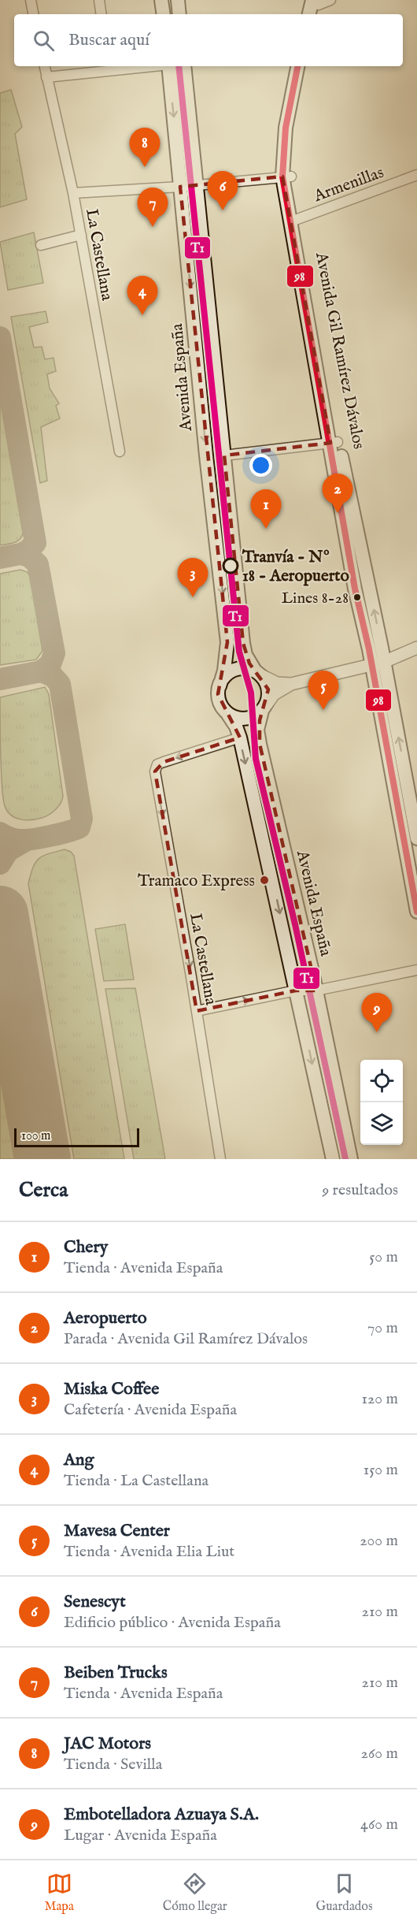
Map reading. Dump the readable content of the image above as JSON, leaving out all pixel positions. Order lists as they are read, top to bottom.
{
  "streets": {
    "main road": ["Avenida Gil Ramírez Dávalos", "Avenida España"],
    "street": ["Armenillas", "La Castellana"]
  },
  "crossings": [
    ["Armenillas", "Avenida Gil Ramírez Dávalos"]
  ],
  "places": ["Tranvía - Nº 18 - Aeropuerto", "Lines 8-28", "Tramaco Express"],
  "lines": ["transit line T1", "transit line 98"],
  "scale_bar": "100 m",
  "page": {
    "search": "Buscar aquí",
    "pins": [
      "8",
      "6",
      "7",
      "4",
      "2",
      "1",
      "3",
      "5",
      "9"
    ],
    "scale": "100 m",
    "heading": ["Cerca", "9 resultados"],
    "list": [
      {
        "mark": "1",
        "name": "Chery",
        "note": "Tienda · Avenida España",
        "value": "50 m"
      },
      {
        "mark": "2",
        "name": "Aeropuerto",
        "note": "Parada · Avenida Gil Ramírez Dávalos",
        "value": "70 m"
      },
      {
        "mark": "3",
        "name": "Miska Coffee",
        "note": "Cafetería · Avenida España",
        "value": "120 m"
      },
      {
        "mark": "4",
        "name": "Ang",
        "note": "Tienda · La Castellana",
        "value": "150 m"
      },
      {
        "mark": "5",
        "name": "Mavesa Center",
        "note": "Tienda · Avenida Elia Liut",
        "value": "200 m"
      },
      {
        "mark": "6",
        "name": "Senescyt",
        "note": "Edificio público · Avenida España",
        "value": "210 m"
      },
      {
        "mark": "7",
        "name": "Beiben Trucks",
        "note": "Tienda · Avenida España",
        "value": "210 m"
      },
      {
        "mark": "8",
        "name": "JAC Motors",
        "note": "Tienda · Sevilla",
        "value": "260 m"
      },
      {
        "mark": "9",
        "name": "Embotelladora Azuaya S.A.",
        "note": "Lugar · Avenida España",
        "value": "460 m"
      }
    ],
    "nav": ["Mapa", "Cómo llegar", "Guardados"]
  }
}
